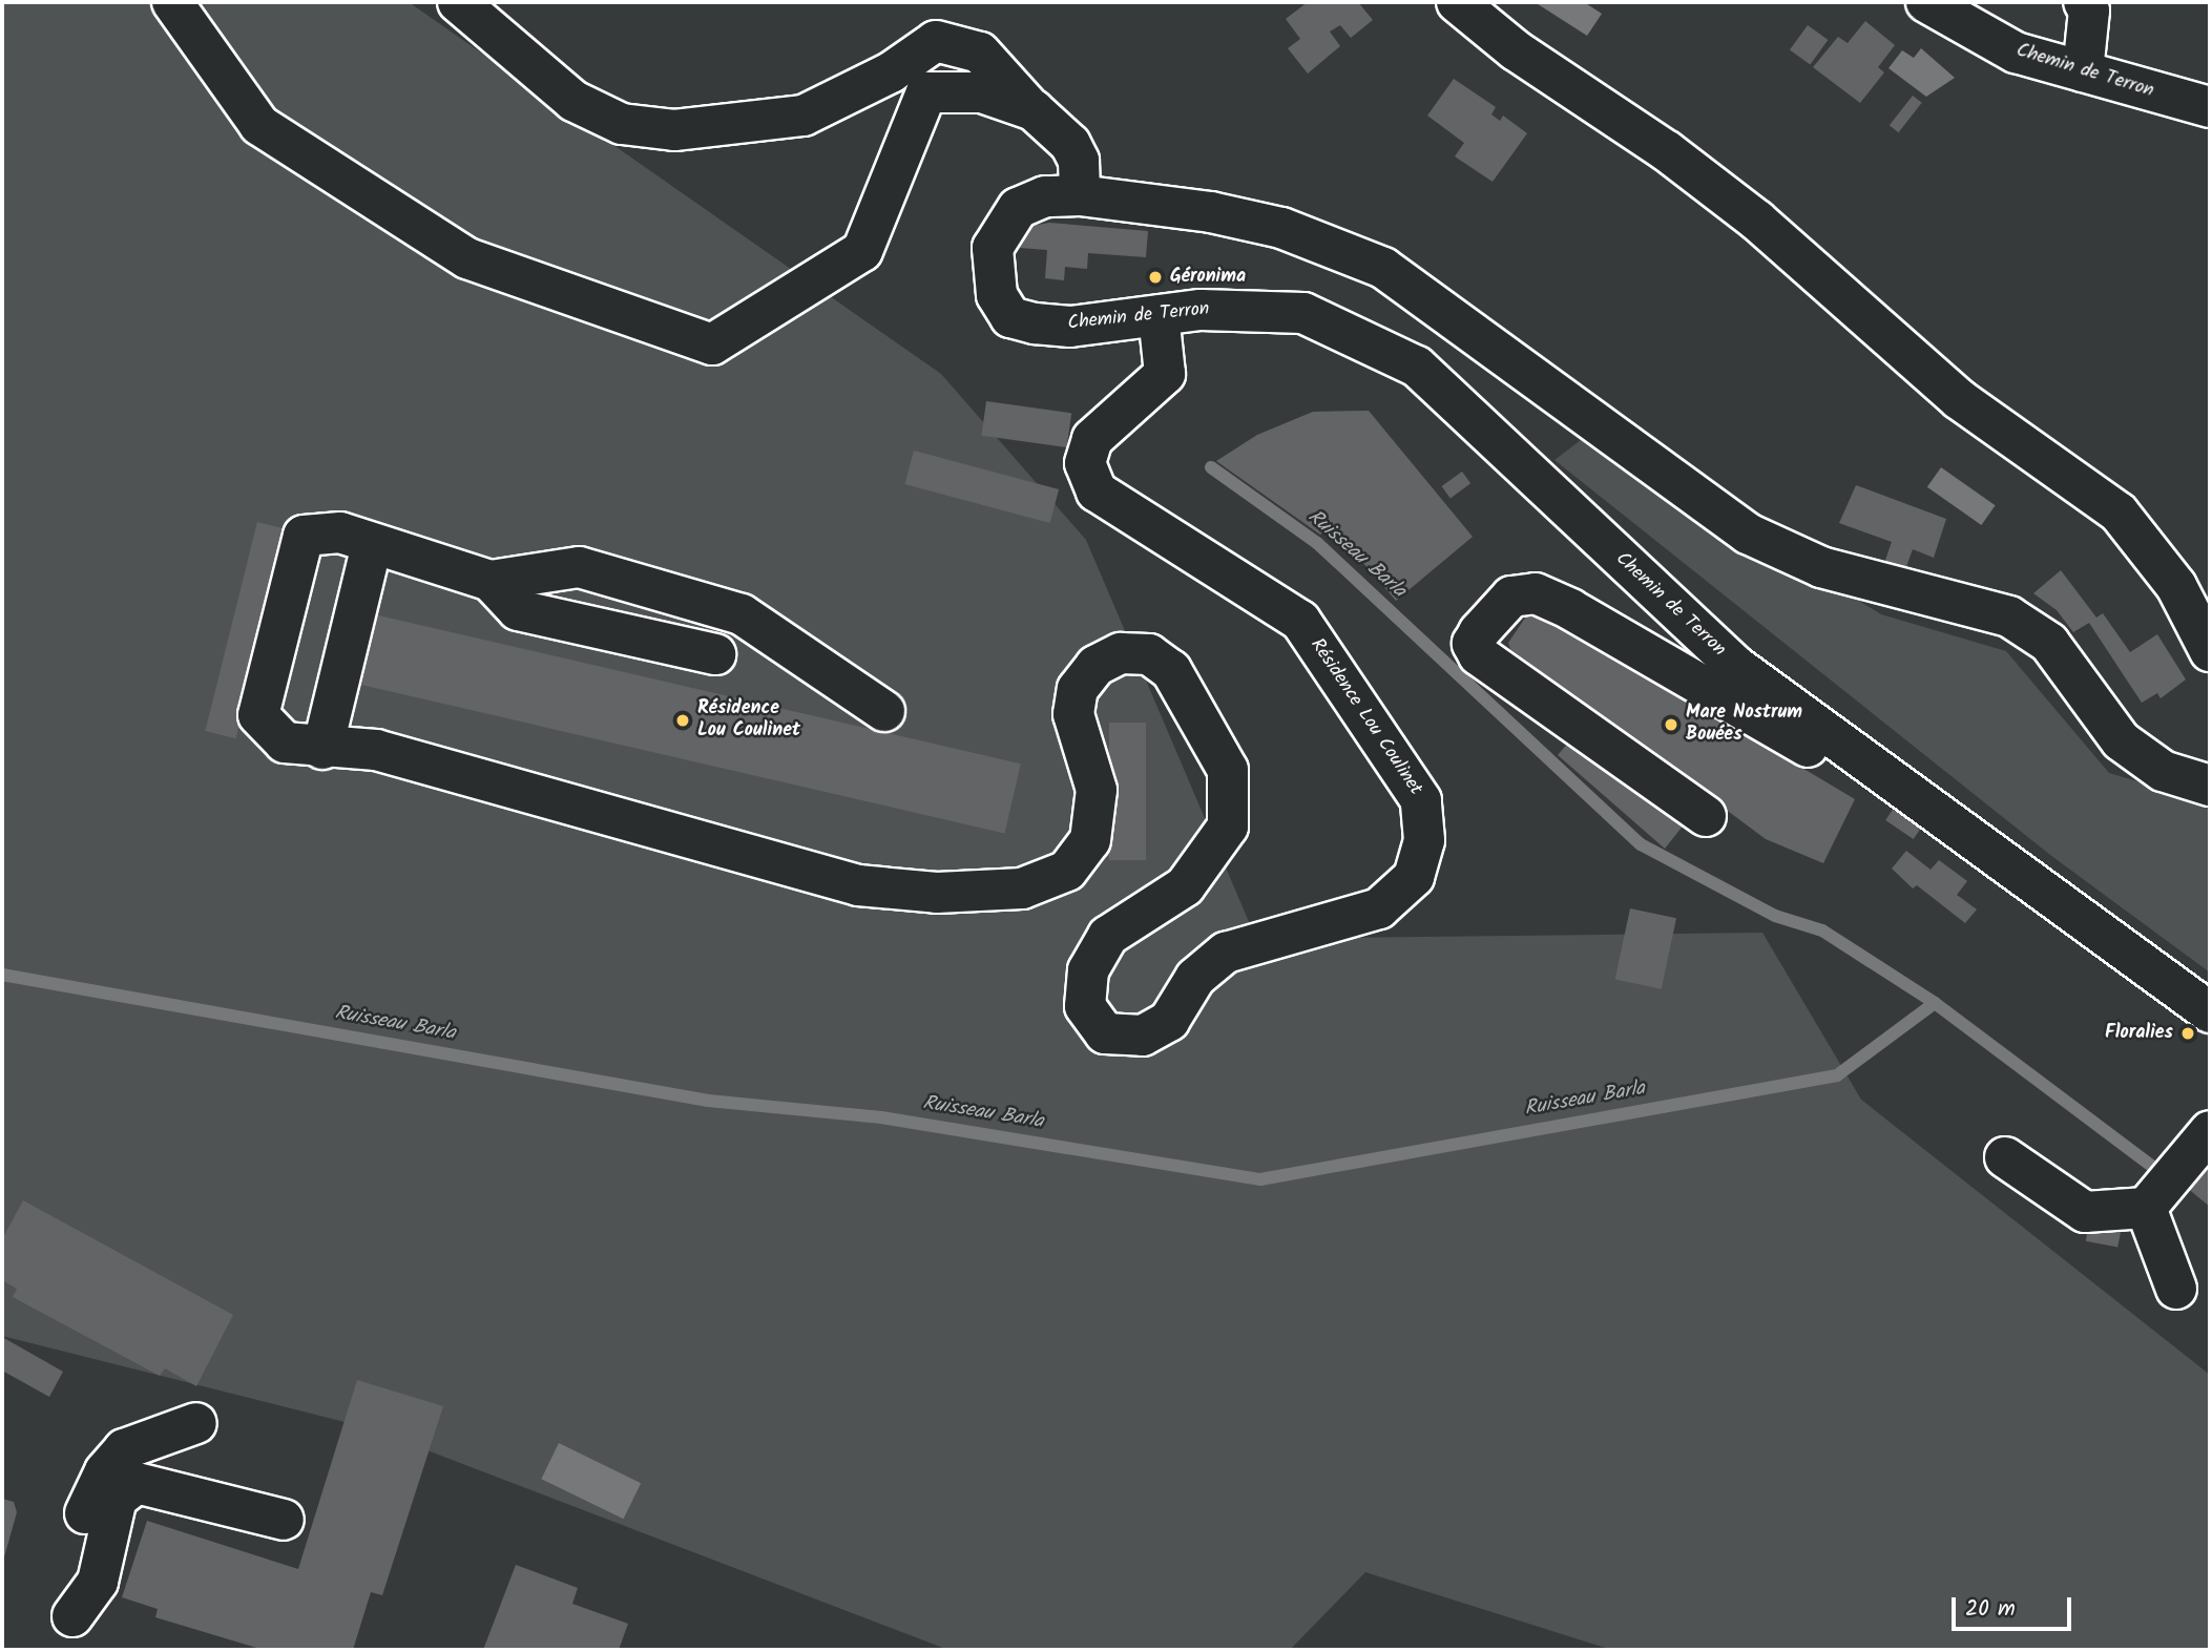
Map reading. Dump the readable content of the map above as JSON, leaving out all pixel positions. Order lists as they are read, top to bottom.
{
  "streets": {
    "street": ["Chemin de Terron", "Résidence Lou Coulinet"]
  },
  "crossings": [
    ["Chemin de Terron", "Résidence Lou Coulinet"]
  ],
  "water": ["Ruisseau Barla"],
  "places": [
    "Géronima",
    "Résidence Lou Coulinet",
    "Mare Nostrum Bouées",
    "Floralies"
  ],
  "scale_bar": "20 m"
}
